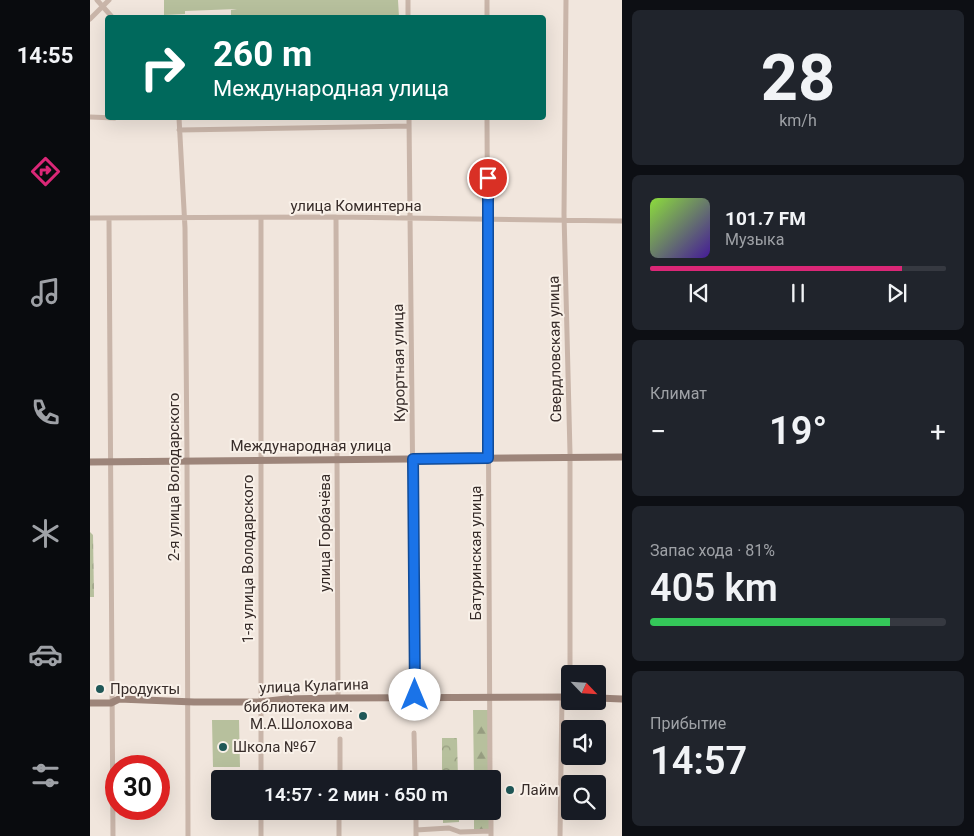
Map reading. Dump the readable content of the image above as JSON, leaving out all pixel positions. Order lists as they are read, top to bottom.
{
  "streets": {
    "main road": ["Международная улица", "улица Кулагина"],
    "street": [
      "улица Коминтерна",
      "Свердловская улица",
      "Курортная улица",
      "2-я улица Володарского",
      "улица Горбачёва",
      "Батуринская улица",
      "1-я улица Володарского"
    ]
  },
  "crossings": [
    ["улица Коминтерна", "Свердловская улица"],
    ["улица Коминтерна", "Курортная улица"],
    ["улица Коминтерна", "2-я улица Володарского"],
    ["улица Коминтерна", "улица Горбачёва"],
    ["улица Коминтерна", "Батуринская улица"],
    ["улица Коминтерна", "1-я улица Володарского"],
    ["Свердловская улица", "Международная улица"],
    ["Курортная улица", "Международная улица"],
    ["Курортная улица", "улица Кулагина"],
    ["Международная улица", "2-я улица Володарского"],
    ["Международная улица", "улица Горбачёва"],
    ["Международная улица", "Батуринская улица"],
    ["Международная улица", "1-я улица Володарского"],
    ["2-я улица Володарского", "улица Кулагина"],
    ["улица Горбачёва", "улица Кулагина"],
    ["Батуринская улица", "улица Кулагина"],
    ["1-я улица Володарского", "улица Кулагина"]
  ],
  "places": [
    "Продукты",
    "библиотека им. М.А.Шолохова",
    "Школа №67",
    "Лайм"
  ],
  "north": "bottom right",
  "page": {
    "tabs": "14:55",
    "tile": [
      ["28", "km/h"],
      "Климат",
      ["Запас хода · 81%", "405 km"],
      ["Прибытие", "14:57"]
    ],
    "turn": ["260 m", "Международная улица"],
    "song": ["101.7 FM", "Музыка"],
    "heat": ["−", "19°", "+"],
    "limit": "30",
    "trip": "14:57 · 2 мин · 650 m"
  }
}
